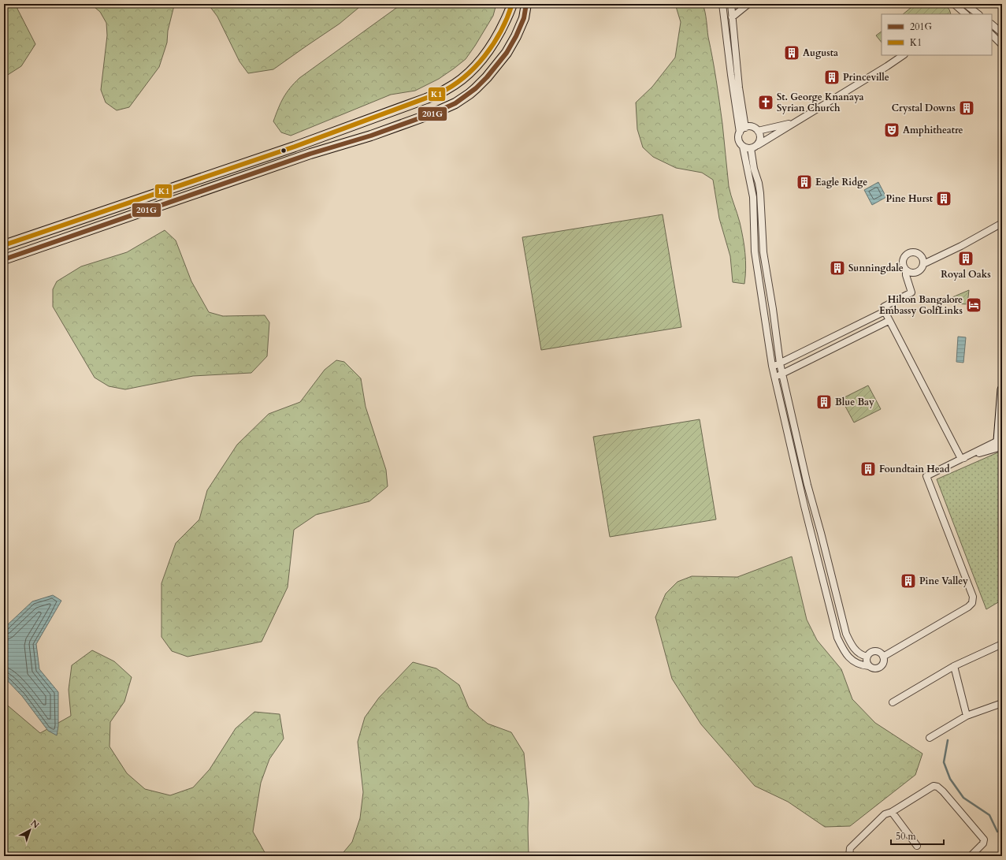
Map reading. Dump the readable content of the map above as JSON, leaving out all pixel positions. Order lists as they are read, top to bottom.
{
  "places": {
    "building": [
      "Augusta",
      "Princeville",
      "Crystal Downs",
      "Eagle Ridge",
      "Pine Hurst",
      "Royal Oaks",
      "Sunningdale",
      "Blue Bay",
      "Foundtain Head",
      "Pine Valley"
    ],
    "church": ["St. George Knanaya Syrian Church"],
    "theatre": ["Amphitheatre"],
    "hotel": ["Hilton Bangalore Embassy GolfLinks"]
  },
  "lines": ["transit line 201G", "transit line K1"],
  "legend": ["201G", "K1"],
  "scale_bar": "50 m",
  "north": "top right"
}
